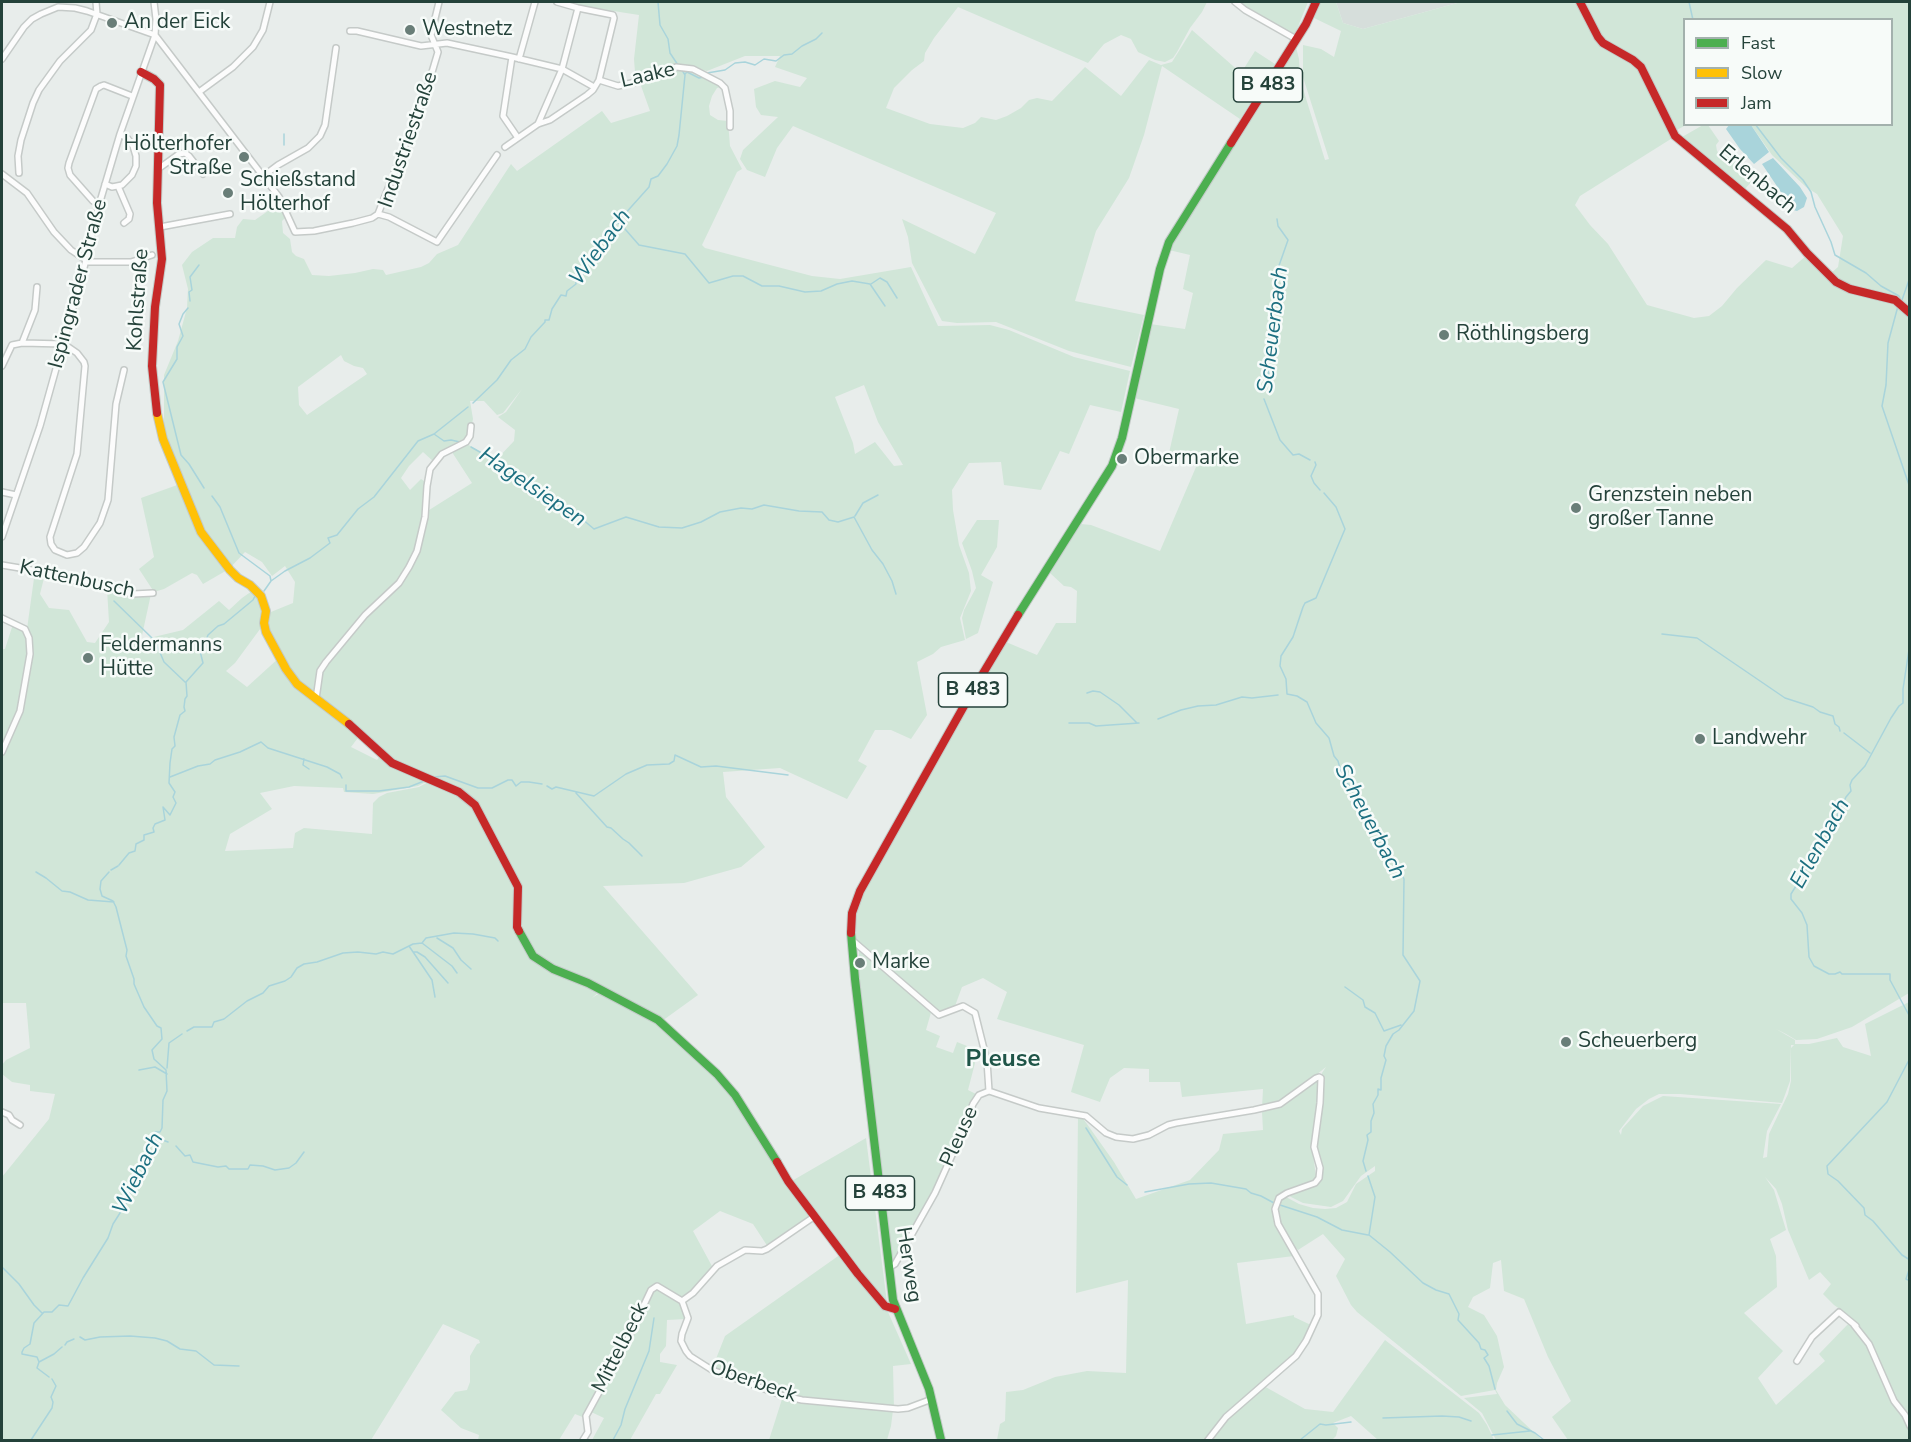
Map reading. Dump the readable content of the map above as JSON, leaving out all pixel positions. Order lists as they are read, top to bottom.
{
  "streets": {
    "street": [
      "Laake",
      "B 483",
      "Industriestraße",
      "Erlenbach",
      "Ispingrader Straße",
      "Kohlstraße",
      "Kattenbusch",
      "Pleuse",
      "Herweg",
      "Mittelbeck",
      "Oberbeck"
    ]
  },
  "crossings": [
    ["B 483", "Pleuse"],
    ["B 483", "Herweg"],
    ["Ispingrader Straße", "Kohlstraße"],
    ["Pleuse", "Herweg"],
    ["Herweg", "Oberbeck"],
    ["Mittelbeck", "Oberbeck"]
  ],
  "districts": ["Pleuse"],
  "water": [
    "Wiebach",
    "Scheuerbach",
    "Hagelsiepen",
    "Erlenbach"
  ],
  "places": [
    "An der Eick",
    "Westnetz",
    "Hölterhofer Straße",
    "Schießstand Hölterhof",
    "Röthlingsberg",
    "Obermarke",
    "Grenzstein neben großer Tanne",
    "Feldermanns Hütte",
    "Landwehr",
    "Marke",
    "Scheuerberg"
  ],
  "legend": ["Fast", "Slow", "Jam"]
}
